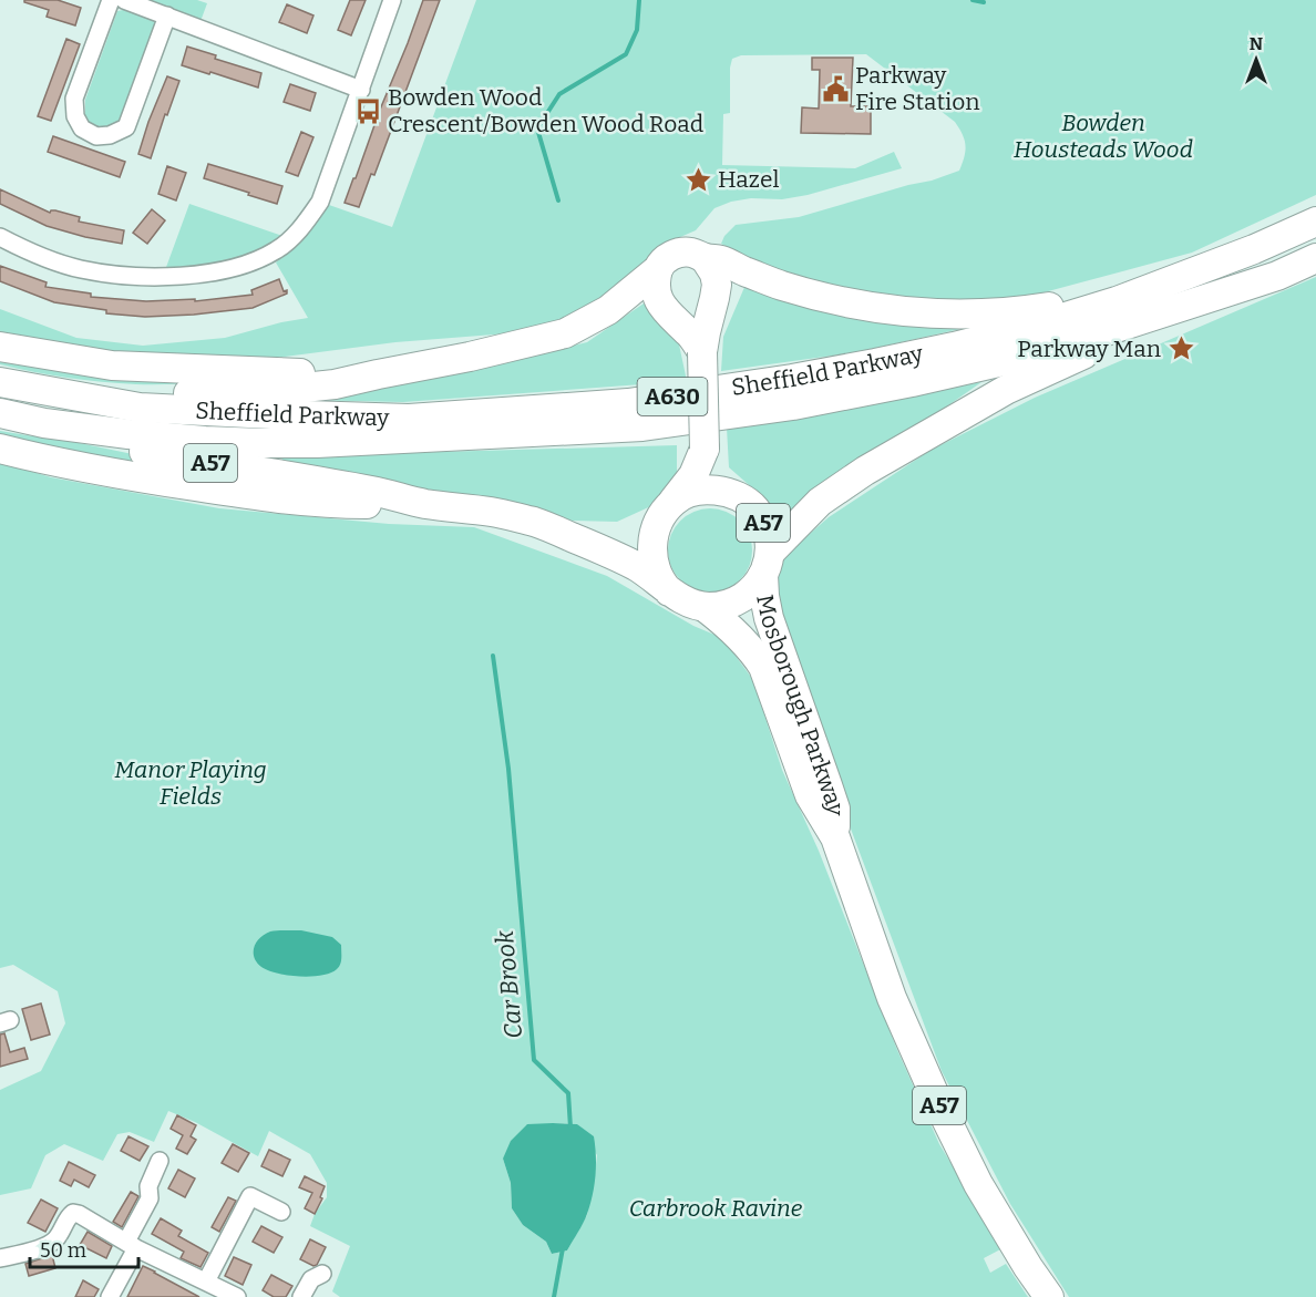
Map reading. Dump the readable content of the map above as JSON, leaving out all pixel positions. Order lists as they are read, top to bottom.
{
  "streets": {
    "highway": [
      "Sheffield Parkway",
      "A630",
      "A57",
      "Mosborough Parkway"
    ]
  },
  "crossings": [
    ["Sheffield Parkway", "A57"],
    ["A57", "Mosborough Parkway"]
  ],
  "water": ["Car Brook"],
  "parks": ["Bowden Housteads Wood", "Manor Playing Fields", "Carbrook Ravine"],
  "places": {
    "public building": ["Parkway Fire Station"],
    "bus stop": ["Bowden Wood Crescent/Bowden Wood Road"],
    "place": ["Hazel", "Parkway Man"]
  },
  "scale_bar": "50 m",
  "north": "top"
}
